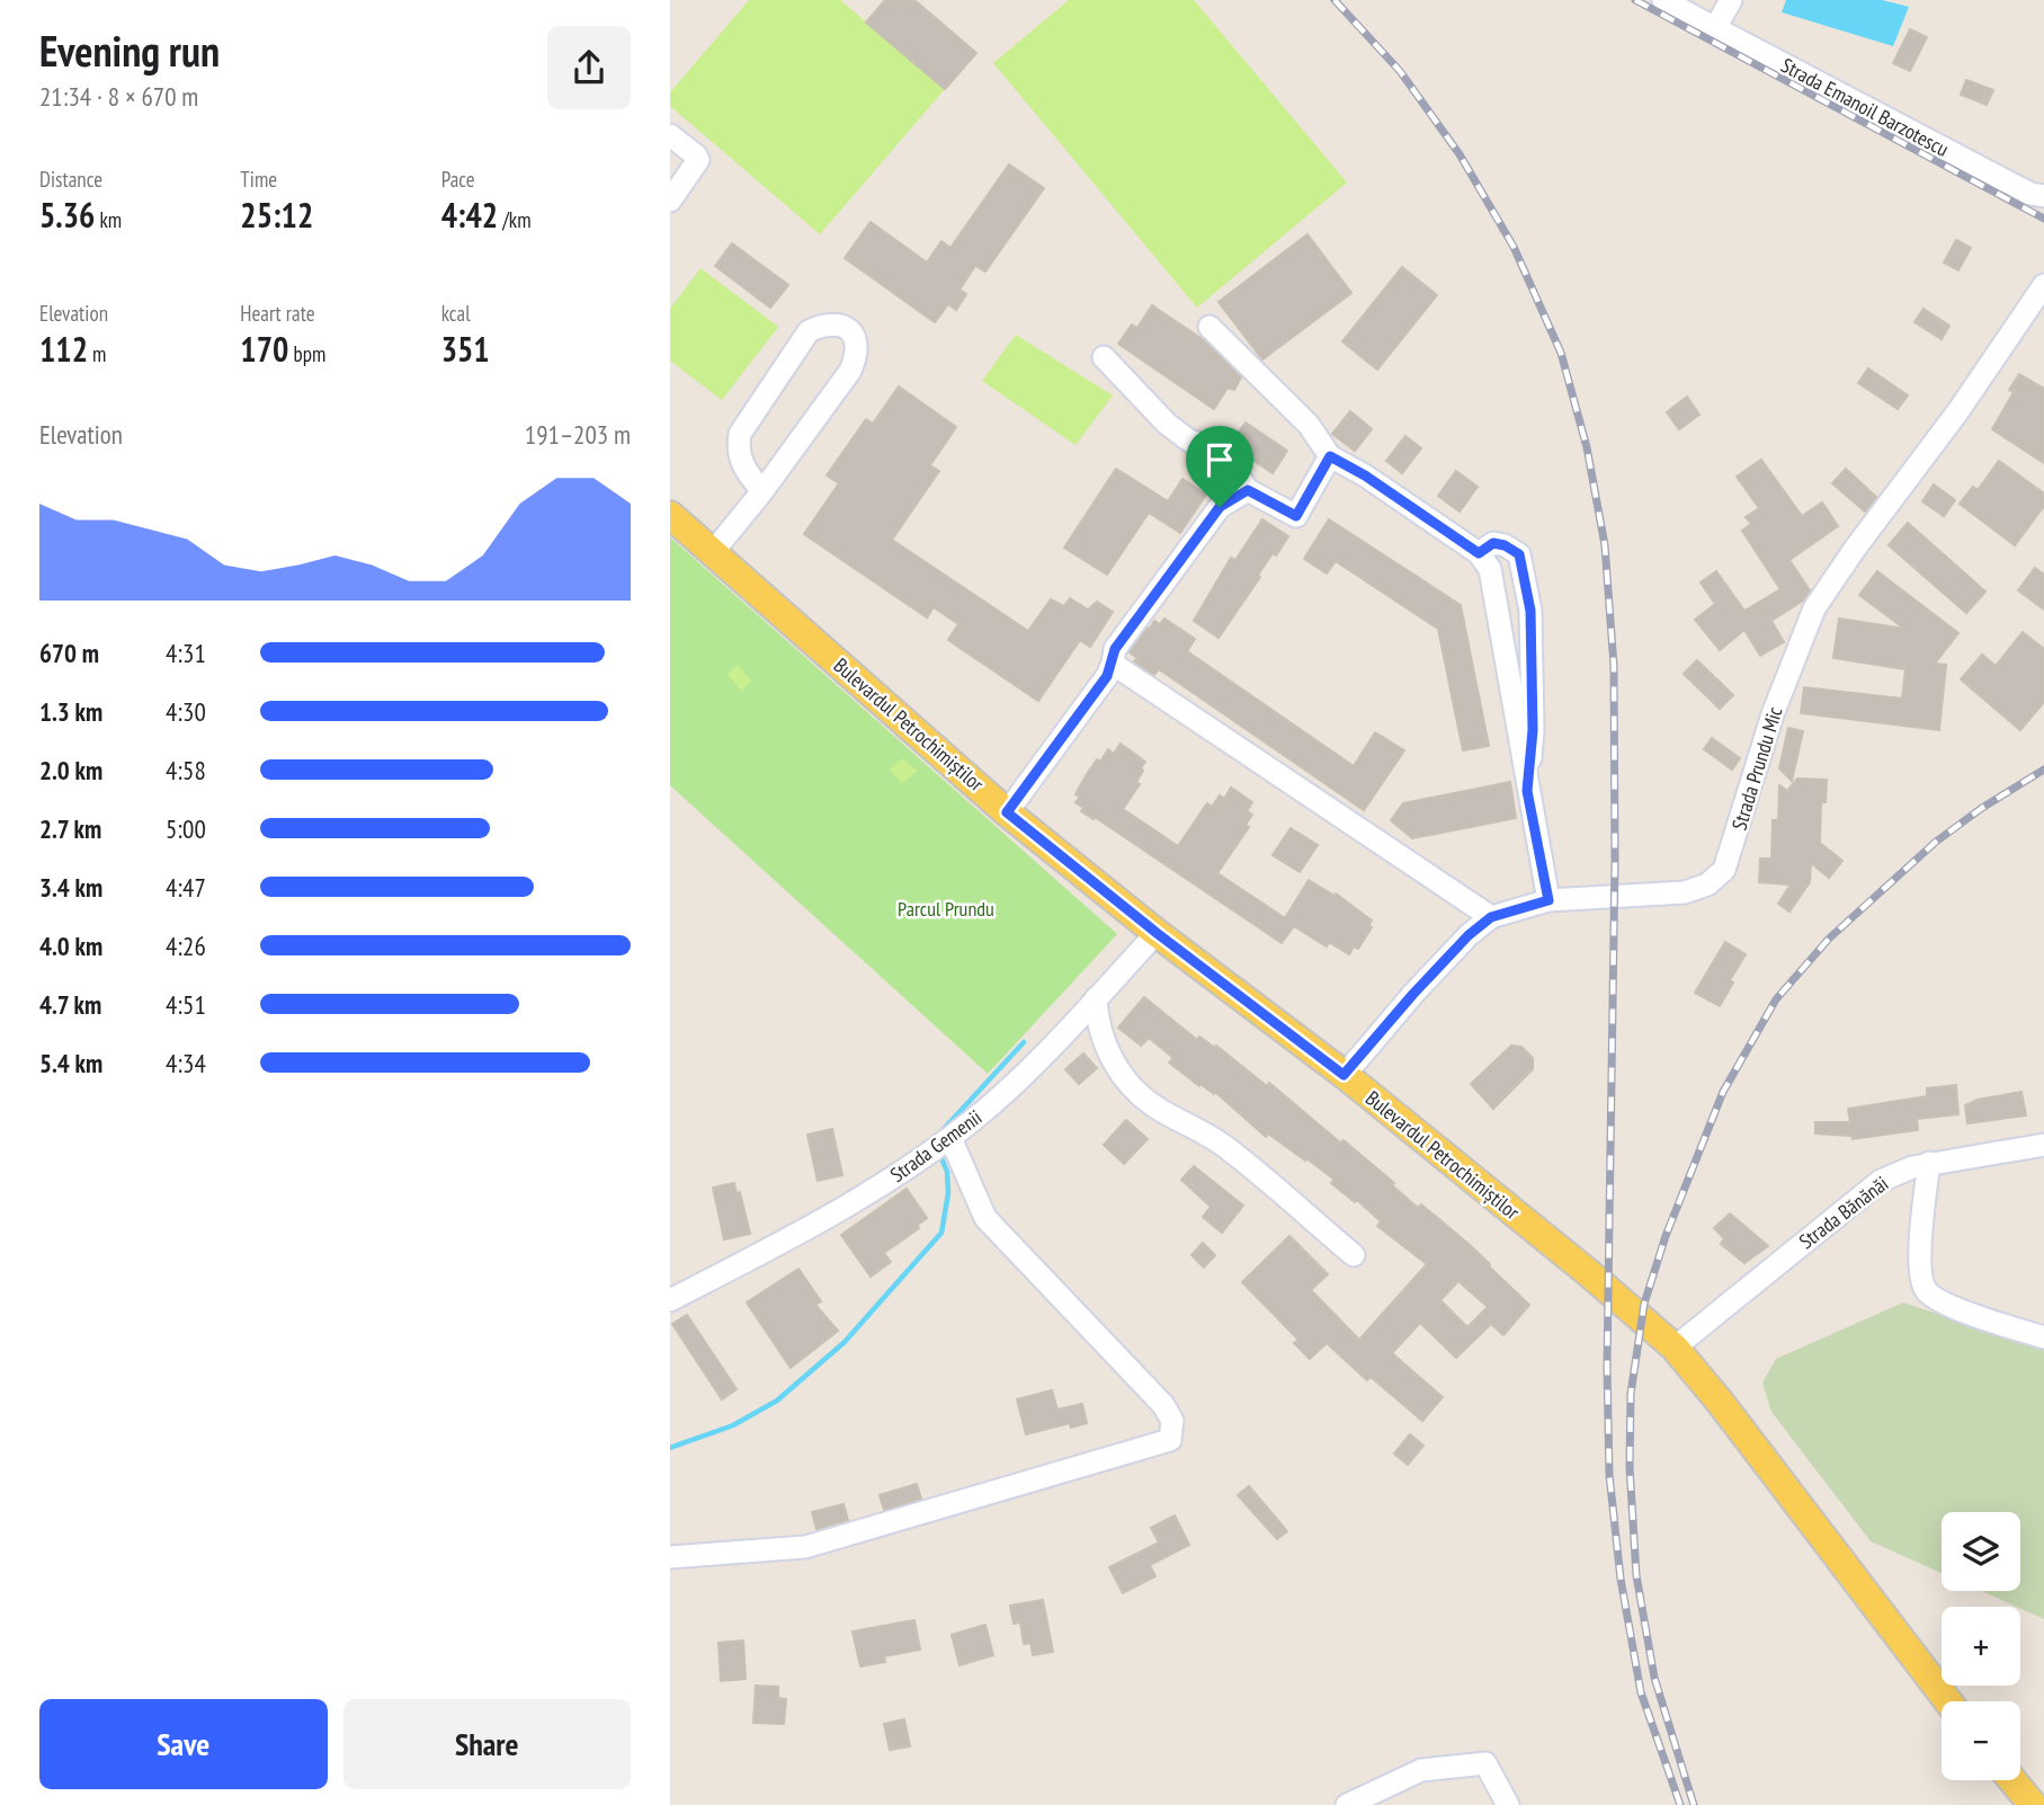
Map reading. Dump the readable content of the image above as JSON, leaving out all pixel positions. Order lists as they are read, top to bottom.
{
  "streets": {
    "main road": ["Bulevardul Petrochimiștilor"],
    "street": [
      "Strada Emanoil Barzotescu",
      "Strada Prundu Mic",
      "Strada Gemenii",
      "Strada Bănănăi"
    ]
  },
  "crossings": [
    ["Bulevardul Petrochimiștilor", "Strada Prundu Mic"],
    ["Bulevardul Petrochimiștilor", "Strada Gemenii"],
    ["Bulevardul Petrochimiștilor", "Strada Bănănăi"]
  ],
  "parks": ["Parcul Prundu"],
  "page": {
    "heading": ["Evening run", "21:34 · 8 × 670 m"],
    "stats": [
      ["Distance", "5.36 km"],
      ["Time", "25:12"],
      ["Pace", "4:42 /km"],
      ["Elevation", "112 m"],
      ["Heart rate", "170 bpm"],
      ["kcal", "351"]
    ],
    "chart": ["Elevation", "191–203 m"],
    "list": [
      {
        "name": "670 m",
        "note": "4:31"
      },
      {
        "name": "1.3 km",
        "note": "4:30"
      },
      {
        "name": "2.0 km",
        "note": "4:58"
      },
      {
        "name": "2.7 km",
        "note": "5:00"
      },
      {
        "name": "3.4 km",
        "note": "4:47"
      },
      {
        "name": "4.0 km",
        "note": "4:26"
      },
      {
        "name": "4.7 km",
        "note": "4:51"
      },
      {
        "name": "5.4 km",
        "note": "4:34"
      }
    ],
    "map_buttons": ["+", "−"],
    "buttons": ["Save", "Share"]
  }
}
